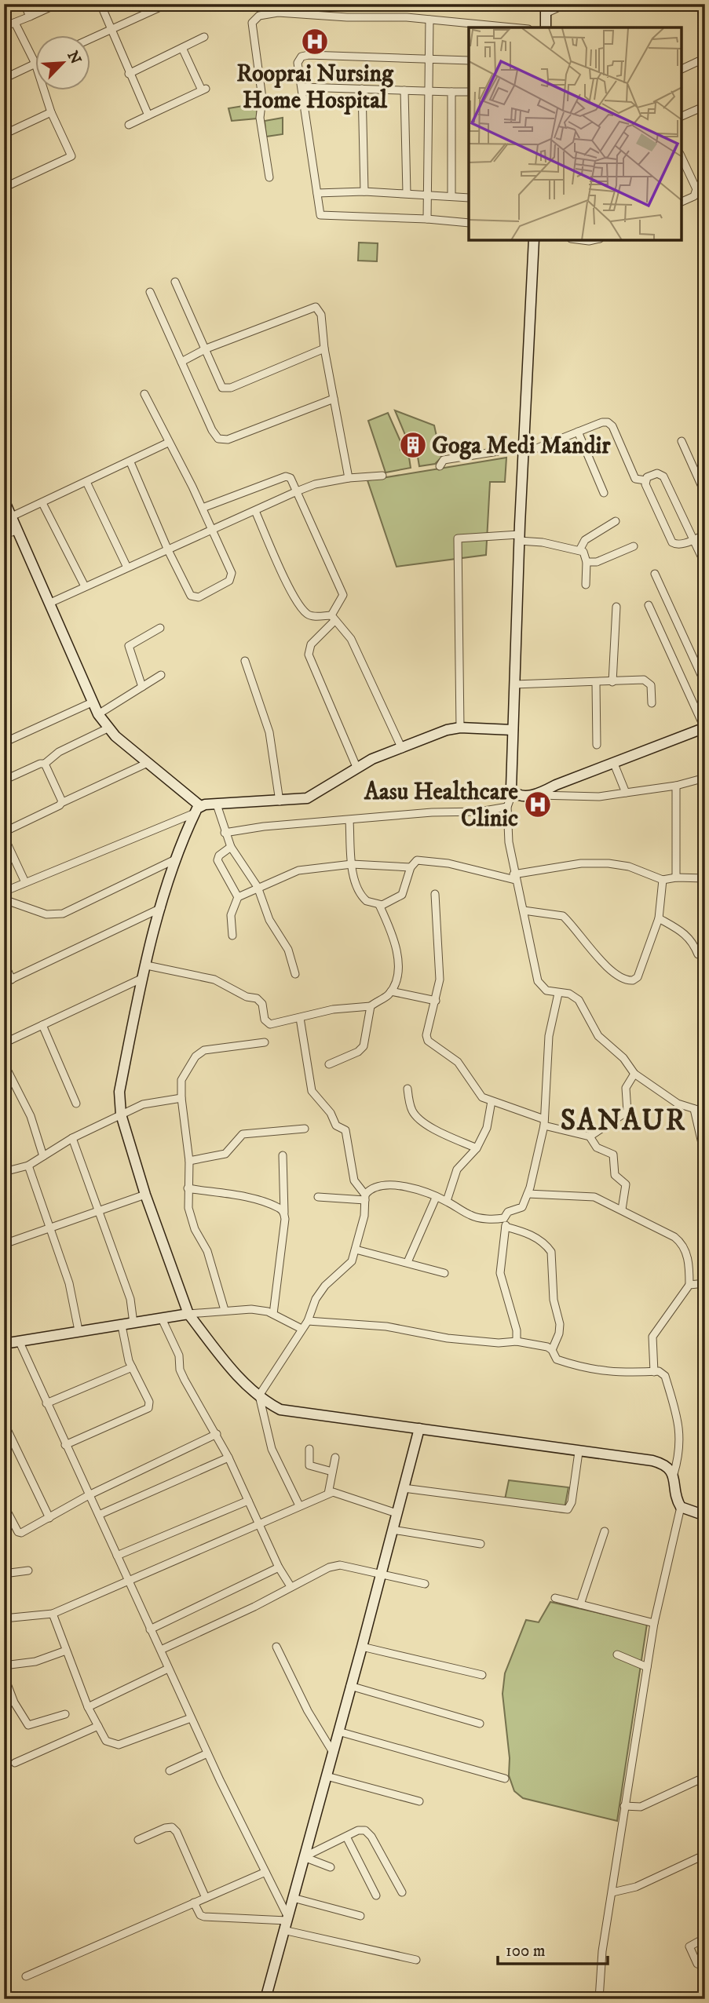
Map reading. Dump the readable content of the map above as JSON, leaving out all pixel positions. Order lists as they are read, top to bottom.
{
  "districts": ["SANAUR"],
  "places": {
    "hospital": ["Rooprai Nursing Home Hospital", "Aasu Healthcare Clinic"],
    "building": ["Goga Medi Mandir"]
  },
  "scale_bar": "100 m",
  "north": "top right"
}
